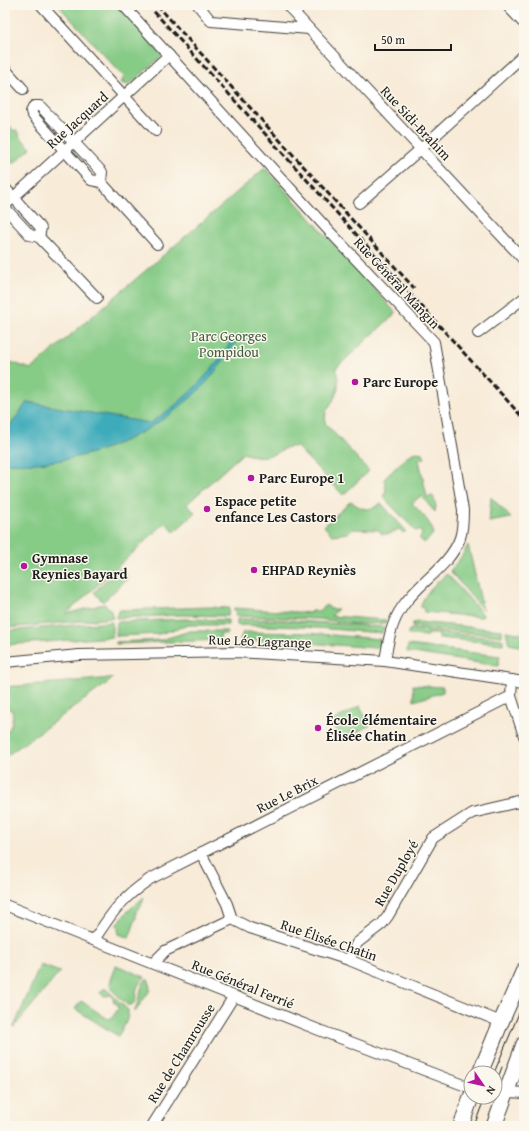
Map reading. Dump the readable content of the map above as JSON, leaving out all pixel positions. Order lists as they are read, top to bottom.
{
  "streets": {
    "street": [
      "Rue Jacquard",
      "Rue Sidi-Brahim",
      "Rue Général Mangin",
      "Rue Léo Lagrange",
      "Rue Le Brix",
      "Rue Duployé",
      "Rue Élisée Chatin",
      "Rue Général Ferrié",
      "Rue de Chamrousse"
    ]
  },
  "crossings": [
    ["Rue Jacquard", "Rue Général Mangin"],
    ["Rue Général Mangin", "Rue Léo Lagrange"],
    ["Rue Le Brix", "Rue Général Ferrié"],
    ["Rue Duployé", "Rue Élisée Chatin"],
    ["Rue Général Ferrié", "Rue de Chamrousse"]
  ],
  "parks": ["Parc Georges Pompidou"],
  "places": [
    "Parc Europe",
    "Parc Europe 1",
    "Espace petite enfance Les Castors",
    "Gymnase Reynies Bayard",
    "EHPAD Reyniès",
    "École élémentaire Élisée Chatin"
  ],
  "scale_bar": "50 m",
  "north": "bottom right"
}
